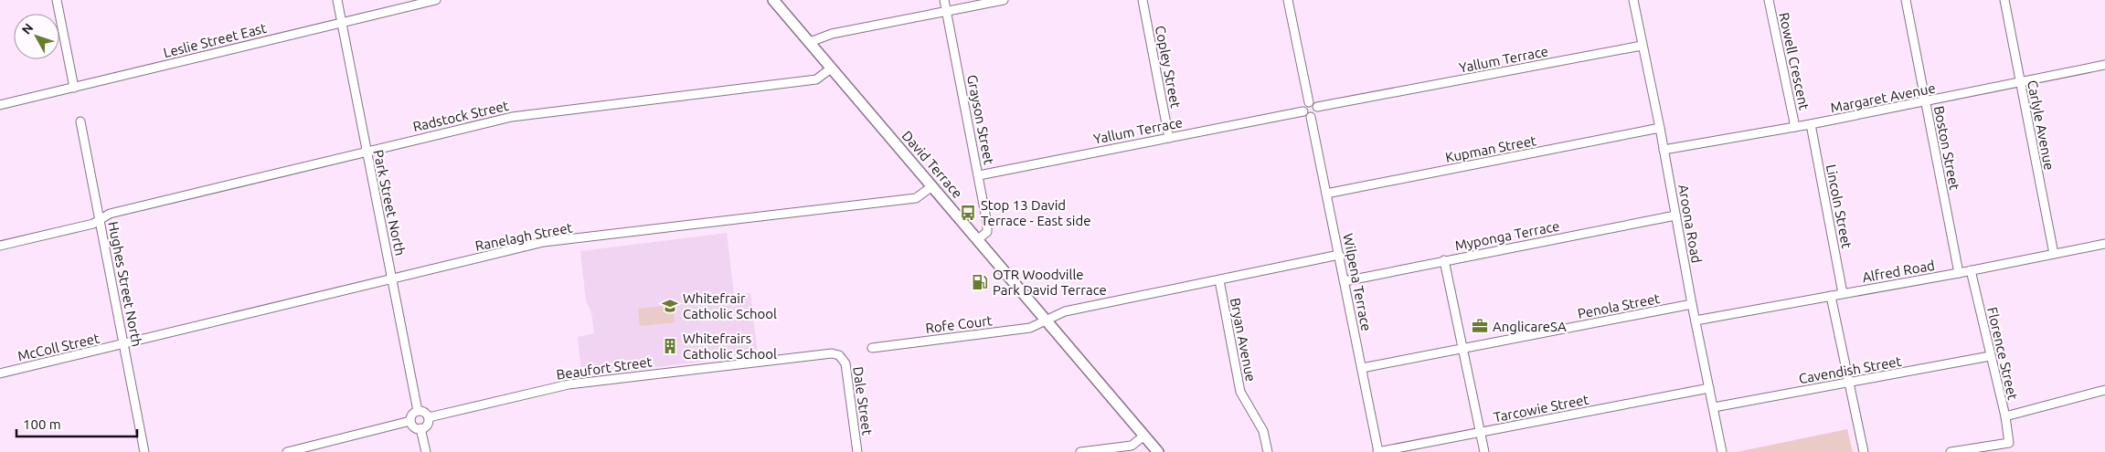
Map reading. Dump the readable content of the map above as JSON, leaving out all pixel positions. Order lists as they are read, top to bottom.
{
  "streets": {
    "main road": ["David Terrace"],
    "street": [
      "Leslie Street East",
      "Yallum Terrace",
      "Rowell Crescent",
      "Copley Street",
      "Margaret Avenue",
      "Radstock Street",
      "Grayson Street",
      "Carlyle Avenue",
      "Boston Street",
      "Kupman Street",
      "Park Street North",
      "Lincoln Street",
      "Aroona Road",
      "Myponga Terrace",
      "Ranelagh Street",
      "Alfred Road",
      "Wilpena Terrace",
      "Hughes Street North",
      "Penola Street",
      "Rofe Court",
      "Bryan Avenue",
      "McColl Street",
      "Florence Street",
      "Beaufort Street",
      "Cavendish Street",
      "Dale Street",
      "Tarcowie Street"
    ]
  },
  "crossings": [
    ["Leslie Street East", "Park Street North"],
    ["Yallum Terrace", "Copley Street"],
    ["Yallum Terrace", "Grayson Street"],
    ["Yallum Terrace", "Aroona Road"],
    ["Yallum Terrace", "Wilpena Terrace"],
    ["Rowell Crescent", "Margaret Avenue"],
    ["Margaret Avenue", "Carlyle Avenue"],
    ["Margaret Avenue", "Boston Street"],
    ["Margaret Avenue", "Lincoln Street"],
    ["Margaret Avenue", "Aroona Road"],
    ["Radstock Street", "David Terrace"],
    ["Radstock Street", "Park Street North"],
    ["Radstock Street", "Hughes Street North"],
    ["Grayson Street", "David Terrace"],
    ["Carlyle Avenue", "Alfred Road"],
    ["Boston Street", "Alfred Road"],
    ["Kupman Street", "Aroona Road"],
    ["Kupman Street", "Wilpena Terrace"],
    ["David Terrace", "Ranelagh Street"],
    ["David Terrace", "Rofe Court"],
    ["Park Street North", "Ranelagh Street"],
    ["Park Street North", "Beaufort Street"],
    ["Lincoln Street", "Alfred Road"],
    ["Aroona Road", "Myponga Terrace"],
    ["Aroona Road", "Alfred Road"],
    ["Aroona Road", "Penola Street"],
    ["Aroona Road", "Cavendish Street"],
    ["Aroona Road", "Tarcowie Street"],
    ["Myponga Terrace", "Wilpena Terrace"],
    ["Ranelagh Street", "Hughes Street North"],
    ["Ranelagh Street", "McColl Street"],
    ["Alfred Road", "Florence Street"],
    ["Wilpena Terrace", "Penola Street"],
    ["Wilpena Terrace", "Tarcowie Street"],
    ["Hughes Street North", "McColl Street"],
    ["Florence Street", "Cavendish Street"],
    ["Beaufort Street", "Dale Street"]
  ],
  "places": {
    "bus stop": ["Stop 13 David Terrace - East side"],
    "fuel station": ["OTR Woodville Park David Terrace"],
    "school or university": ["Whitefrair Catholic School"],
    "office": ["AnglicareSA"],
    "building": ["Whitefrairs Catholic School"]
  },
  "scale_bar": "100 m",
  "north": "top left"
}
